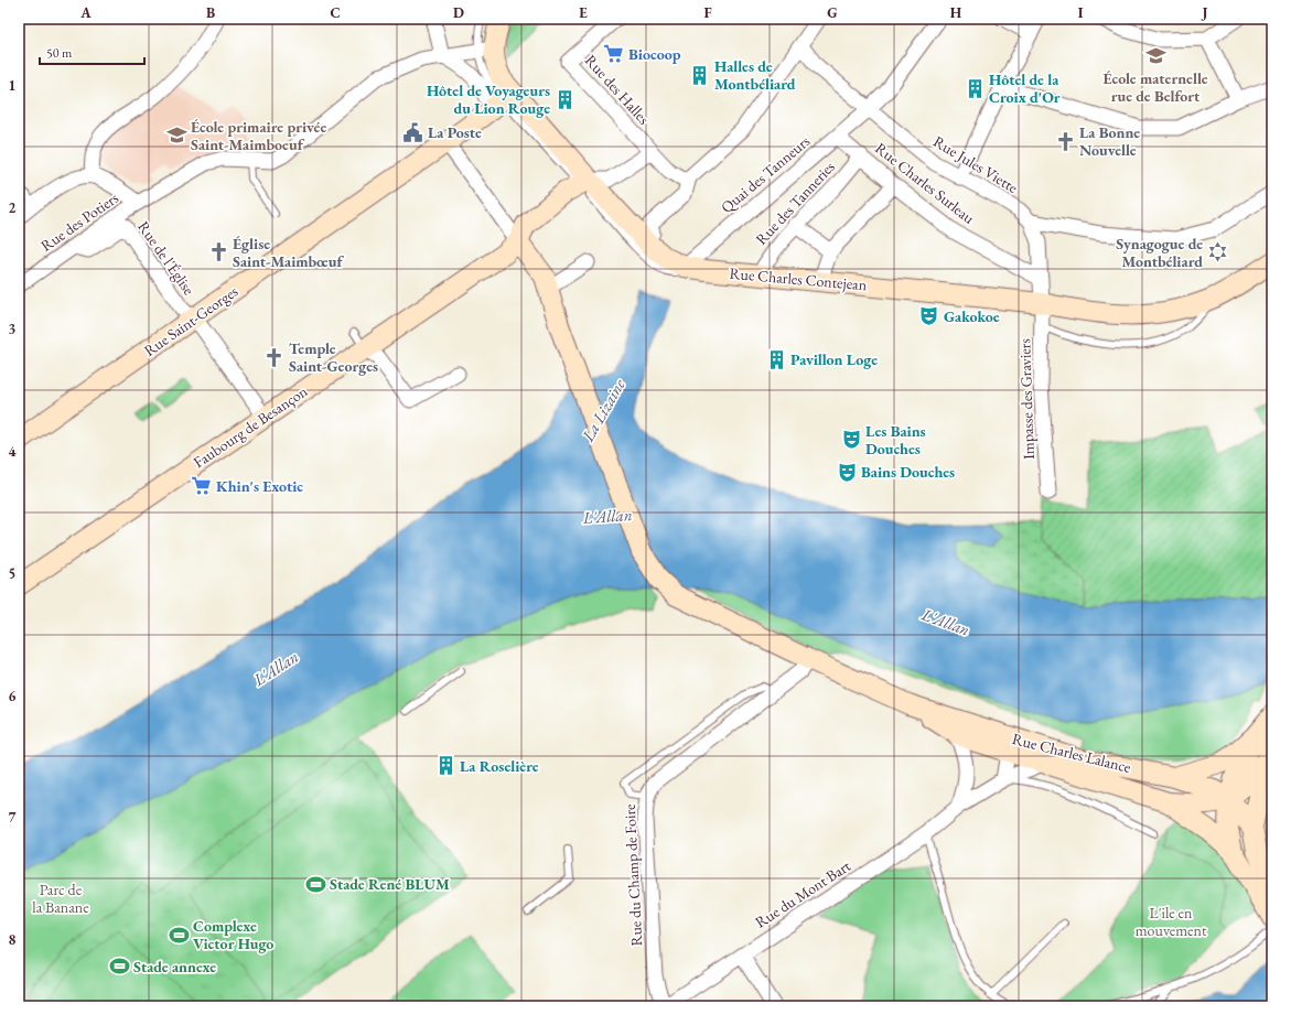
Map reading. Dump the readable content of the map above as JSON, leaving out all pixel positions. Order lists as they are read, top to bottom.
{
  "streets": {
    "main road": [
      "Rue Charles Contejean",
      "Rue Saint-Georges",
      "Faubourg de Besançon",
      "Rue Charles Lalance"
    ],
    "street": [
      "Rue des Halles",
      "Rue Jules Viette",
      "Quai des Tanneurs",
      "Rue Charles Surleau",
      "Rue des Tanneries",
      "Rue des Potiers",
      "Rue de l'Église",
      "Impasse des Graviers",
      "Rue du Champ de Foire",
      "Rue du Mont Bart"
    ]
  },
  "crossings": [
    ["Rue Jules Viette", "Quai des Tanneurs"],
    ["Rue Jules Viette", "Rue Charles Surleau"],
    ["Rue Jules Viette", "Rue Charles Contejean"],
    ["Rue Jules Viette", "Impasse des Graviers"],
    ["Quai des Tanneurs", "Rue Charles Surleau"],
    ["Quai des Tanneurs", "Rue Charles Contejean"],
    ["Rue Charles Surleau", "Rue des Tanneries"],
    ["Rue des Tanneries", "Rue Charles Contejean"],
    ["Rue des Potiers", "Rue de l'Église"],
    ["Rue des Potiers", "Rue Charles Contejean"],
    ["Rue de l'Église", "Rue Saint-Georges"],
    ["Rue de l'Église", "Faubourg de Besançon"],
    ["Rue Charles Contejean", "Rue Saint-Georges"],
    ["Rue Charles Contejean", "Impasse des Graviers"],
    ["Rue Charles Contejean", "Faubourg de Besançon"],
    ["Rue Charles Lalance", "Rue du Champ de Foire"],
    ["Rue Charles Lalance", "Rue du Mont Bart"],
    ["Rue du Champ de Foire", "Rue du Mont Bart"]
  ],
  "water": ["La Lizaine", "L'Allan"],
  "parks": ["Parc de la Banane", "L'ile en mouvement"],
  "places": {
    "supermarket": ["Biocoop", "Khin's Exotic"],
    "school or university": ["École maternelle rue de Belfort", "École primaire privée Saint-Maimboeuf"],
    "building": [
      "Halles de Montbéliard",
      "Hôtel de la Croix d'Or",
      "Hôtel de Voyageurs du Lion Rouge",
      "Pavillon Loge",
      "La Roselière"
    ],
    "public building": ["La Poste"],
    "church": ["La Bonne Nouvelle", "Église Saint-Maimbœuf", "Temple Saint-Georges"],
    "synagogue": ["Synagogue de Montbéliard"],
    "theatre": ["Gakokoe", "Les Bains Douches", "Bains Douches"],
    "sports": ["Stade René BLUM", "Complexe Victor Hugo", "Stade annexe"]
  },
  "scale_bar": "50 m",
  "grid": {
    "columns": [
      "A",
      "B",
      "C",
      "D",
      "E",
      "F",
      "G",
      "H",
      "I",
      "J"
    ],
    "rows": [
      "1",
      "2",
      "3",
      "4",
      "5",
      "6",
      "7",
      "8"
    ]
  }
}
